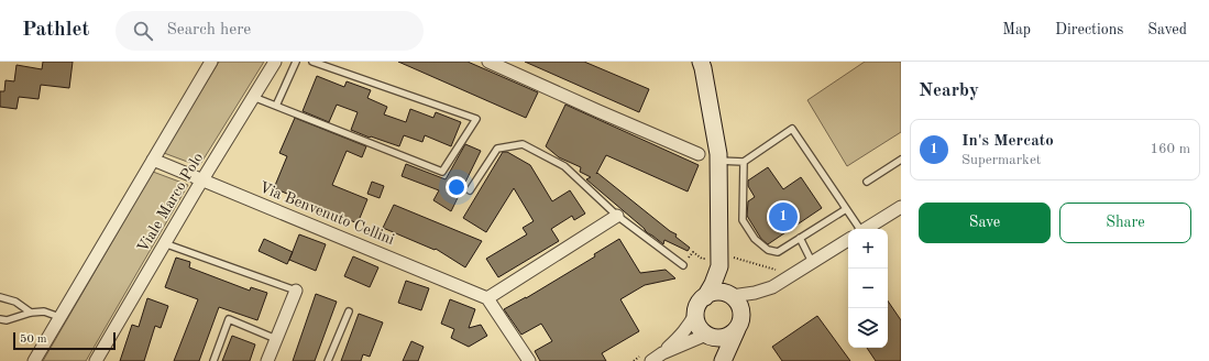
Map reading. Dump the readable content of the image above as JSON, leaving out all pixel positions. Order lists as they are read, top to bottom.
{
  "streets": {
    "street": ["Viale Marco Polo", "Via Benvenuto Cellini"]
  },
  "crossings": [
    ["Viale Marco Polo", "Via Benvenuto Cellini"]
  ],
  "scale_bar": "50 m",
  "page": {
    "header": "Pathlet",
    "search": "Search here",
    "nav": ["Map", "Directions", "Saved"],
    "heading": "Nearby",
    "list": [
      {
        "mark": "1",
        "name": "In's Mercato",
        "note": "Supermarket",
        "value": "160 m"
      }
    ],
    "buttons": ["Save", "Share"],
    "pins": "1",
    "map_buttons": ["+", "−"],
    "scale": "50 m"
  }
}
